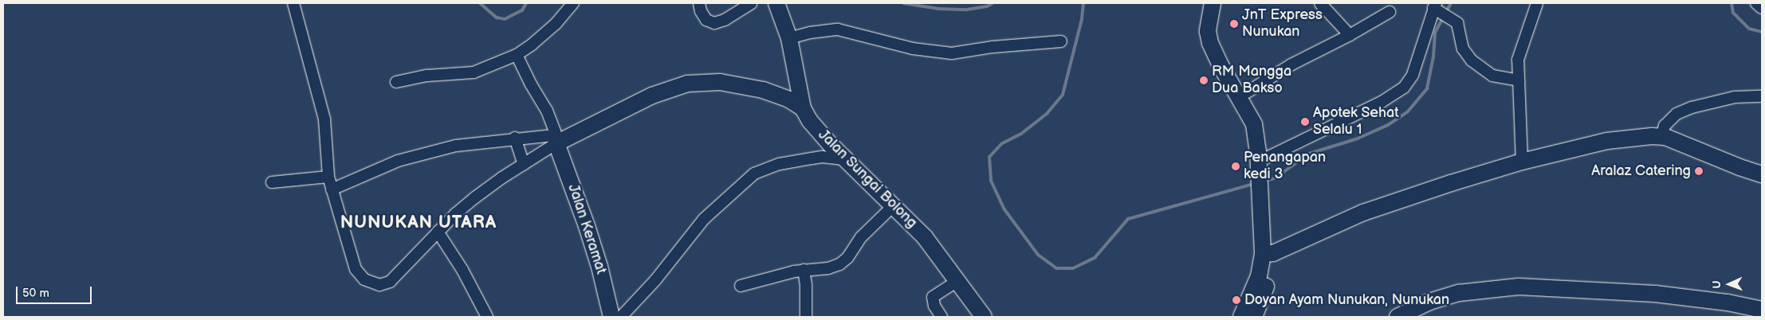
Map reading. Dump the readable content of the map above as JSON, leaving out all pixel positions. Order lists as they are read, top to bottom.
{
  "streets": {
    "street": ["Jalan Sungai Bolong", "Jalan Keramat"]
  },
  "districts": ["NUNUKAN UTARA"],
  "places": [
    "JnT Express Nunukan",
    "RM Mangga Dua Bakso",
    "Apotek Sehat Selalu 1",
    "Penangapan kedi 3",
    "Aralaz Catering",
    "Doyan Ayam Nunukan, Nunukan"
  ],
  "scale_bar": "50 m",
  "north": "left"
}
